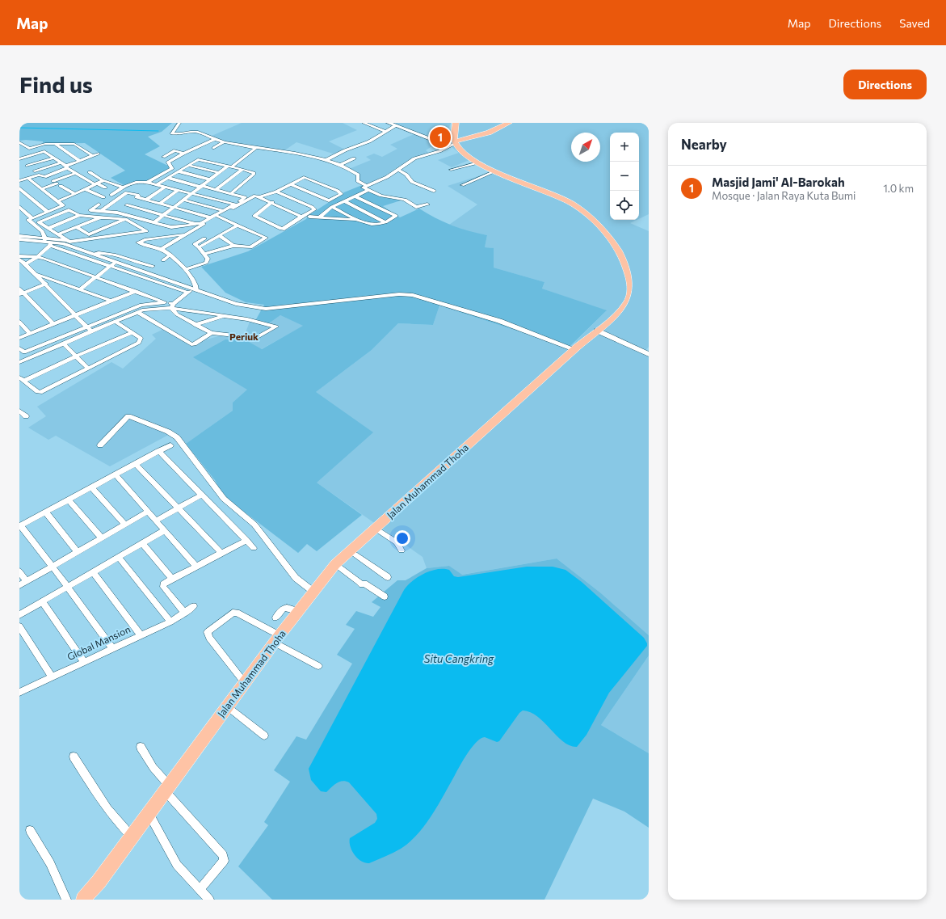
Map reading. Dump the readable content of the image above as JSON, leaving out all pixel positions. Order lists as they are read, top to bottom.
{
  "streets": {
    "main road": ["Jalan Muhammad Thoha"],
    "street": ["Global Mansion"]
  },
  "districts": ["Periuk"],
  "water": ["Situ Cangkring"],
  "north": "top right",
  "page": {
    "header": "Map",
    "nav": ["Map", "Directions", "Saved"],
    "buttons": "Directions",
    "title": "Find us",
    "heading": "Nearby",
    "pins": "1",
    "map_buttons": ["+", "−"],
    "list": [
      {
        "mark": "1",
        "name": "Masjid Jami' Al-Barokah",
        "note": "Mosque · Jalan Raya Kuta Bumi",
        "value": "1.0 km"
      }
    ]
  }
}
